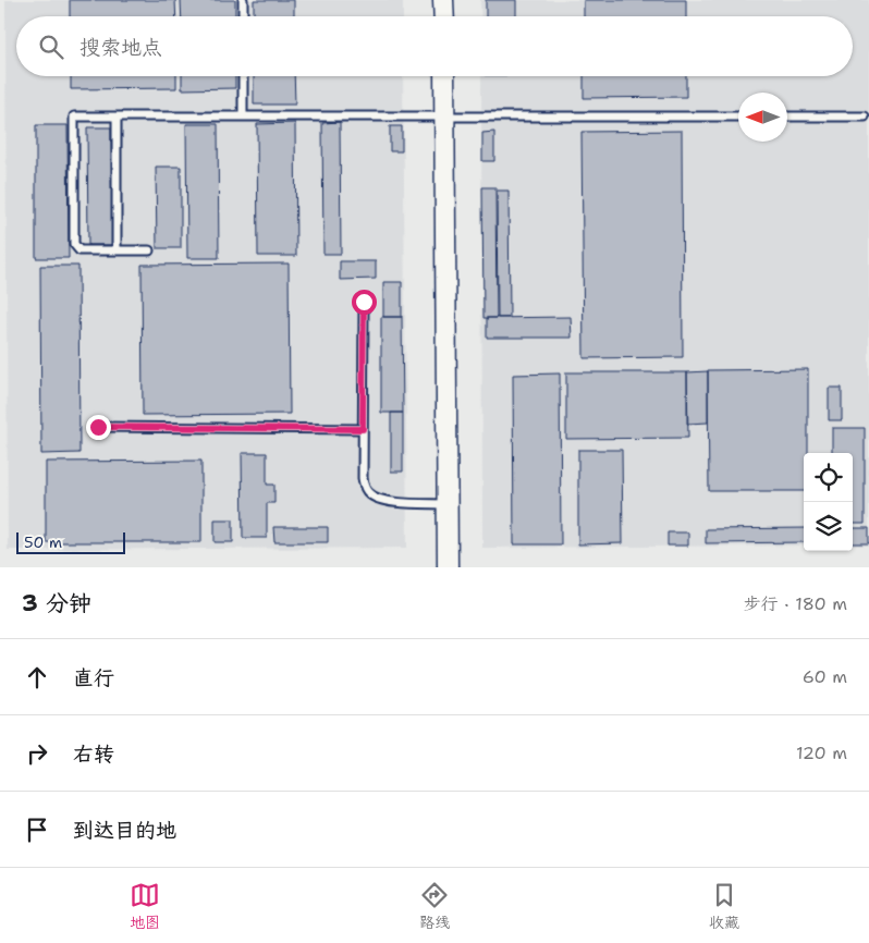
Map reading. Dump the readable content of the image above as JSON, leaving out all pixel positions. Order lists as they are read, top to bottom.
{
  "scale_bar": "50 m",
  "north": "left",
  "page": {
    "search": "搜索地点",
    "scale": "50 m",
    "heading": ["3 分钟", "步行 · 180 m"],
    "list": [
      ["直行", "60 m"],
      ["右转", "120 m"],
      "到达目的地"
    ],
    "nav": ["地图", "路线", "收藏"]
  }
}
